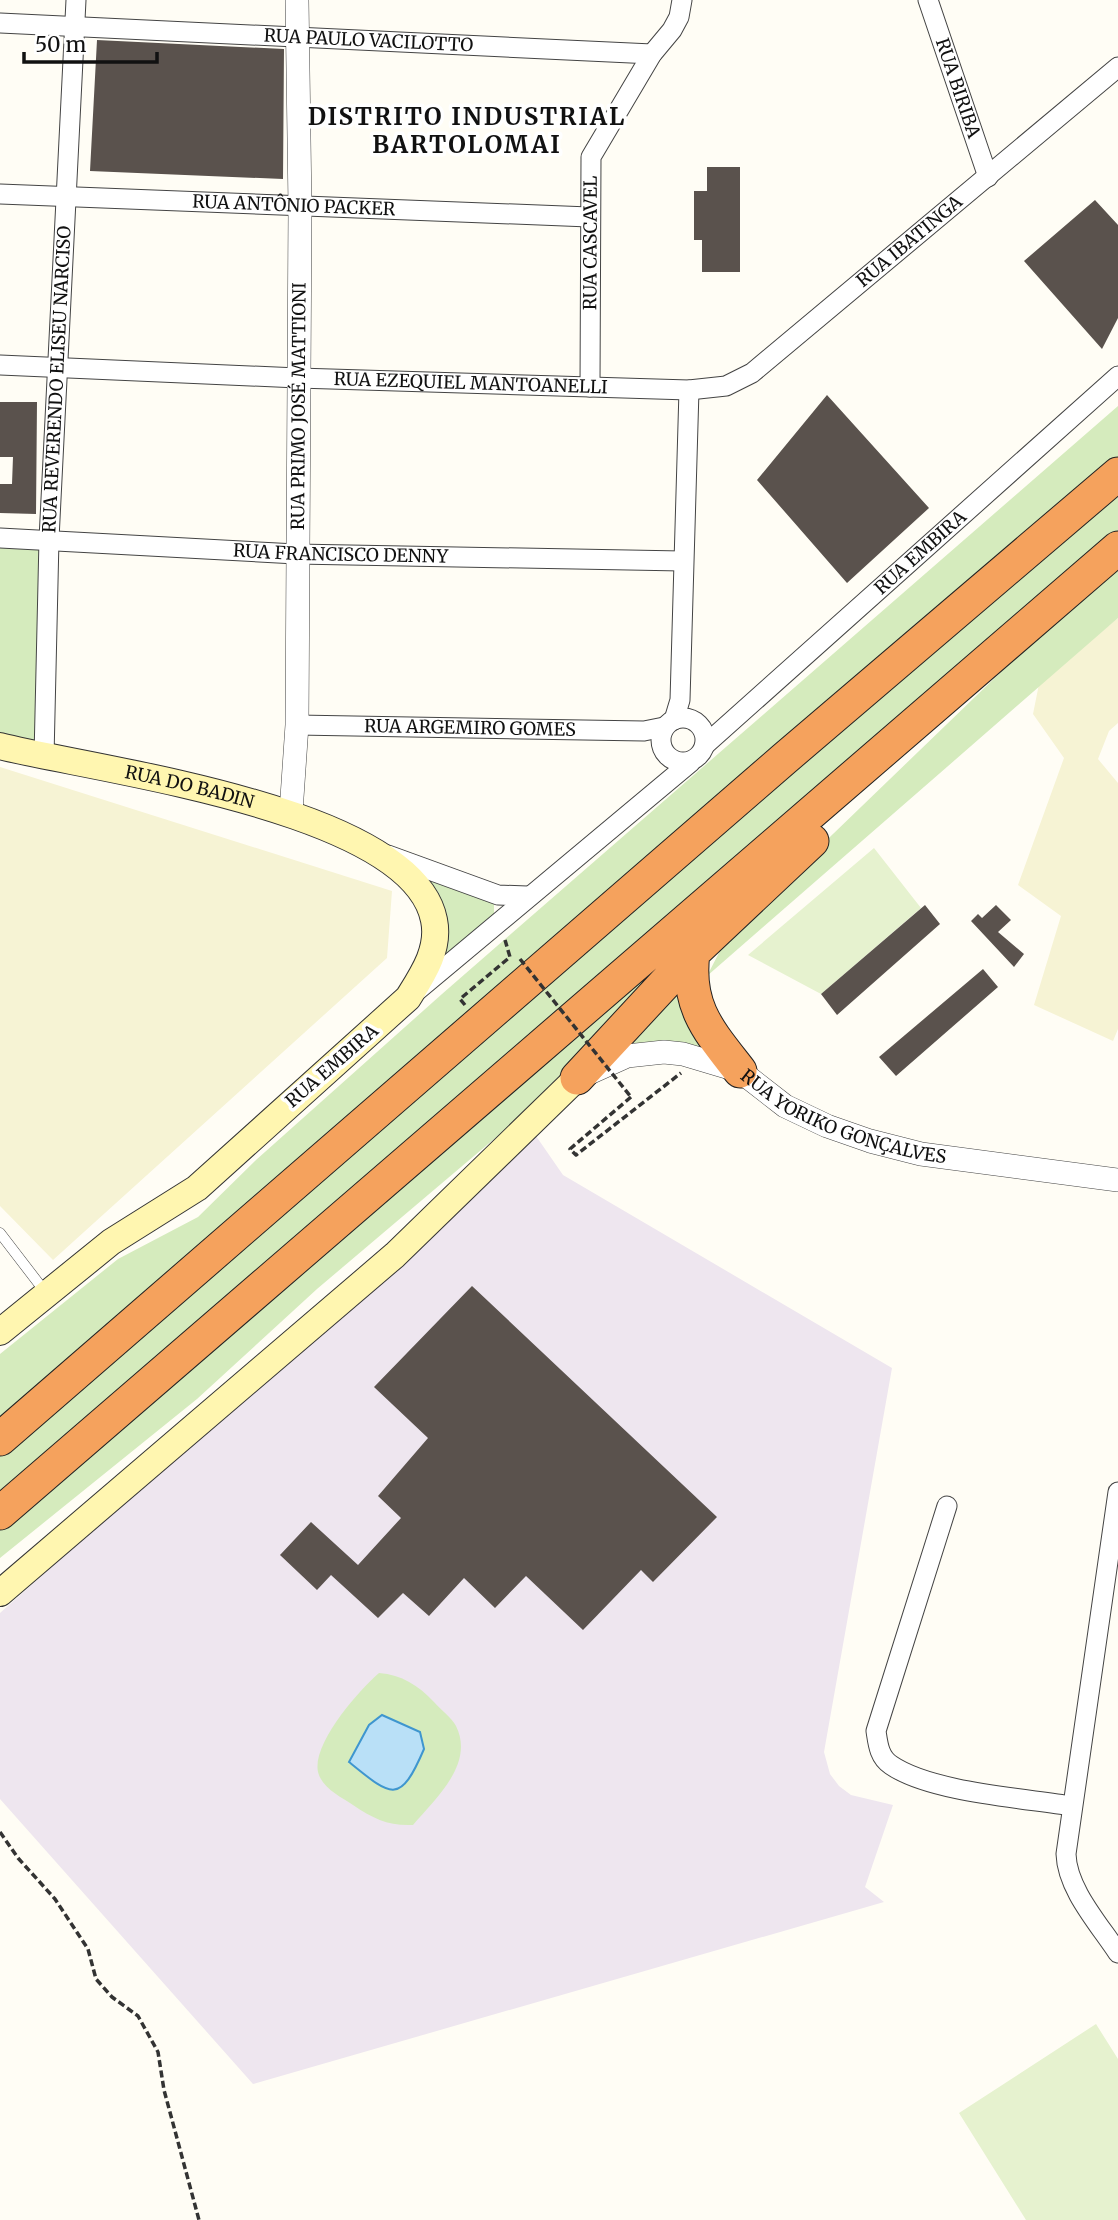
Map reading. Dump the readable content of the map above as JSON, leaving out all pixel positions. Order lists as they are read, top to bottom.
{
  "streets": {
    "main road": ["RUA EMBIRA", "RUA DO BADIN"],
    "street": [
      "RUA PAULO VACILOTTO",
      "RUA BIRIBA",
      "RUA ANTÔNIO PACKER",
      "RUA IBATINGA",
      "RUA CASCAVEL",
      "RUA REVERENDO ELISEU NARCISO",
      "RUA EZEQUIEL MANTOANELLI",
      "RUA PRIMO JOSÉ MATTIONI",
      "RUA FRANCISCO DENNY",
      "RUA ARGEMIRO GOMES",
      "RUA YORIKO GONÇALVES"
    ]
  },
  "crossings": [
    ["RUA PAULO VACILOTTO", "RUA CASCAVEL"],
    ["RUA PAULO VACILOTTO", "RUA REVERENDO ELISEU NARCISO"],
    ["RUA PAULO VACILOTTO", "RUA PRIMO JOSÉ MATTIONI"],
    ["RUA BIRIBA", "RUA IBATINGA"],
    ["RUA ANTÔNIO PACKER", "RUA CASCAVEL"],
    ["RUA ANTÔNIO PACKER", "RUA REVERENDO ELISEU NARCISO"],
    ["RUA ANTÔNIO PACKER", "RUA PRIMO JOSÉ MATTIONI"],
    ["RUA IBATINGA", "RUA EZEQUIEL MANTOANELLI"],
    ["RUA CASCAVEL", "RUA EZEQUIEL MANTOANELLI"],
    ["RUA REVERENDO ELISEU NARCISO", "RUA EZEQUIEL MANTOANELLI"],
    ["RUA REVERENDO ELISEU NARCISO", "RUA FRANCISCO DENNY"],
    ["RUA REVERENDO ELISEU NARCISO", "RUA DO BADIN"],
    ["RUA EZEQUIEL MANTOANELLI", "RUA PRIMO JOSÉ MATTIONI"],
    ["RUA PRIMO JOSÉ MATTIONI", "RUA FRANCISCO DENNY"],
    ["RUA PRIMO JOSÉ MATTIONI", "RUA ARGEMIRO GOMES"],
    ["RUA PRIMO JOSÉ MATTIONI", "RUA DO BADIN"],
    ["RUA EMBIRA", "RUA ARGEMIRO GOMES"],
    ["RUA EMBIRA", "RUA DO BADIN"]
  ],
  "districts": ["DISTRITO INDUSTRIAL BARTOLOMAI"],
  "scale_bar": "50 m"
}
